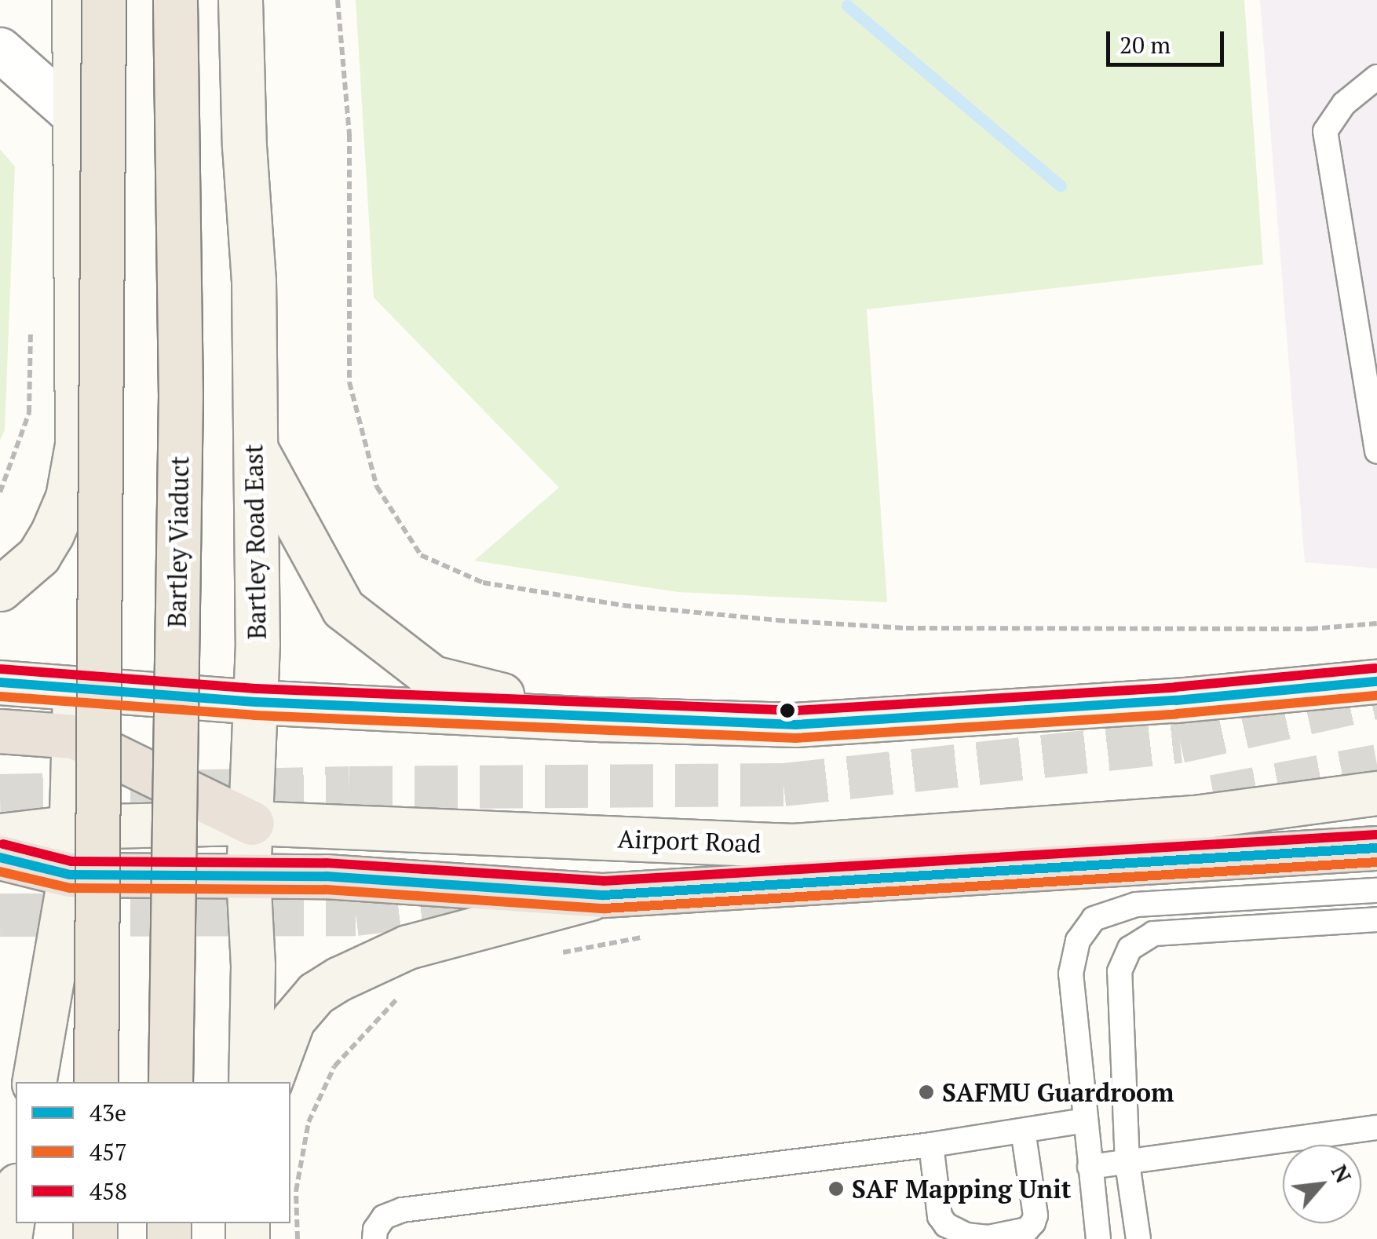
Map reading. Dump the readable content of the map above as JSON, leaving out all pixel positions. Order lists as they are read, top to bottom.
{
  "streets": {
    "highway": ["Bartley Viaduct"],
    "main road": ["Bartley Road East", "Airport Road"]
  },
  "crossings": [
    ["Bartley Road East", "Airport Road"]
  ],
  "places": ["SAFMU Guardroom", "SAF Mapping Unit"],
  "lines": ["transit line 458", "transit line 43e", "transit line 457"],
  "legend": ["43e", "457", "458"],
  "scale_bar": "20 m",
  "north": "top right"
}
